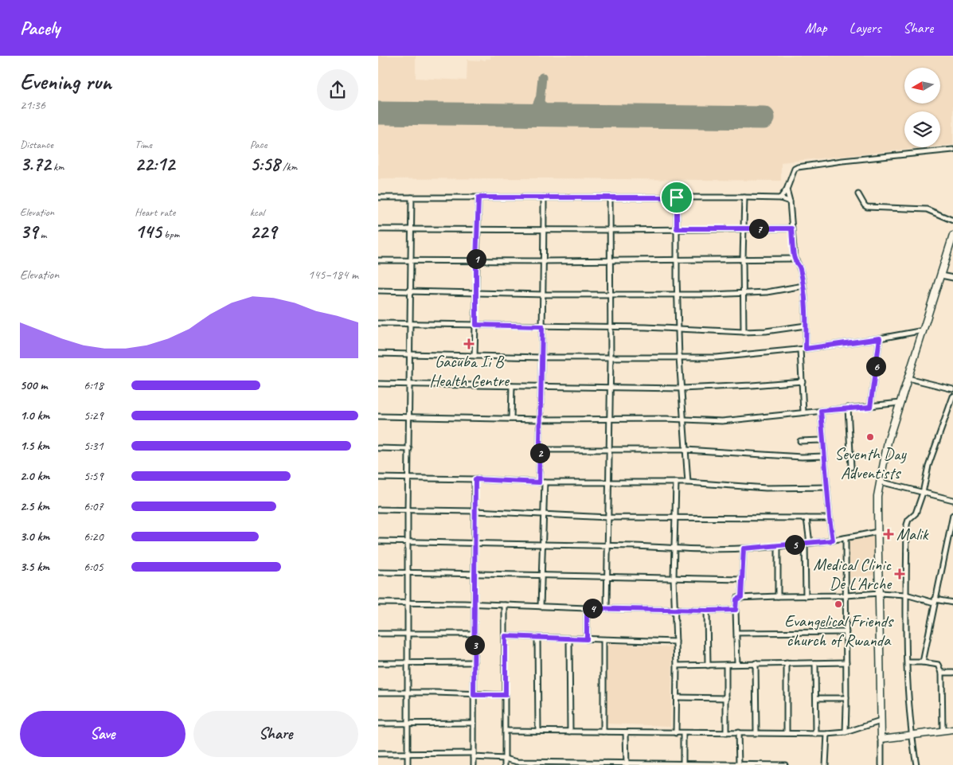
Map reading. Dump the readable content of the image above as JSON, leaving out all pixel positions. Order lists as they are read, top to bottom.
{
  "places": {
    "health": ["Gacuba Ii B Health Centre", "Malik", "Medical Clinic De L'Arche"],
    "other": ["Seventh Day Adventists", "Evangelical Friends church of Rwanda"]
  },
  "north": "left",
  "page": {
    "header": "Pacely",
    "nav": ["Map", "Layers", "Share"],
    "heading": ["Evening run", "21:36"],
    "stats": [
      ["Distance", "3.72 km"],
      ["Time", "22:12"],
      ["Pace", "5:58 /km"],
      ["Elevation", "39 m"],
      ["Heart rate", "145 bpm"],
      ["kcal", "229"]
    ],
    "pins": [
      "7",
      "1",
      "6",
      "2",
      "5",
      "4",
      "3"
    ],
    "chart": ["Elevation", "145–184 m"],
    "list": [
      {
        "name": "500 m",
        "note": "6:18"
      },
      {
        "name": "1.0 km",
        "note": "5:29"
      },
      {
        "name": "1.5 km",
        "note": "5:31"
      },
      {
        "name": "2.0 km",
        "note": "5:59"
      },
      {
        "name": "2.5 km",
        "note": "6:07"
      },
      {
        "name": "3.0 km",
        "note": "6:20"
      },
      {
        "name": "3.5 km",
        "note": "6:05"
      }
    ],
    "buttons": ["Save", "Share"]
  }
}
